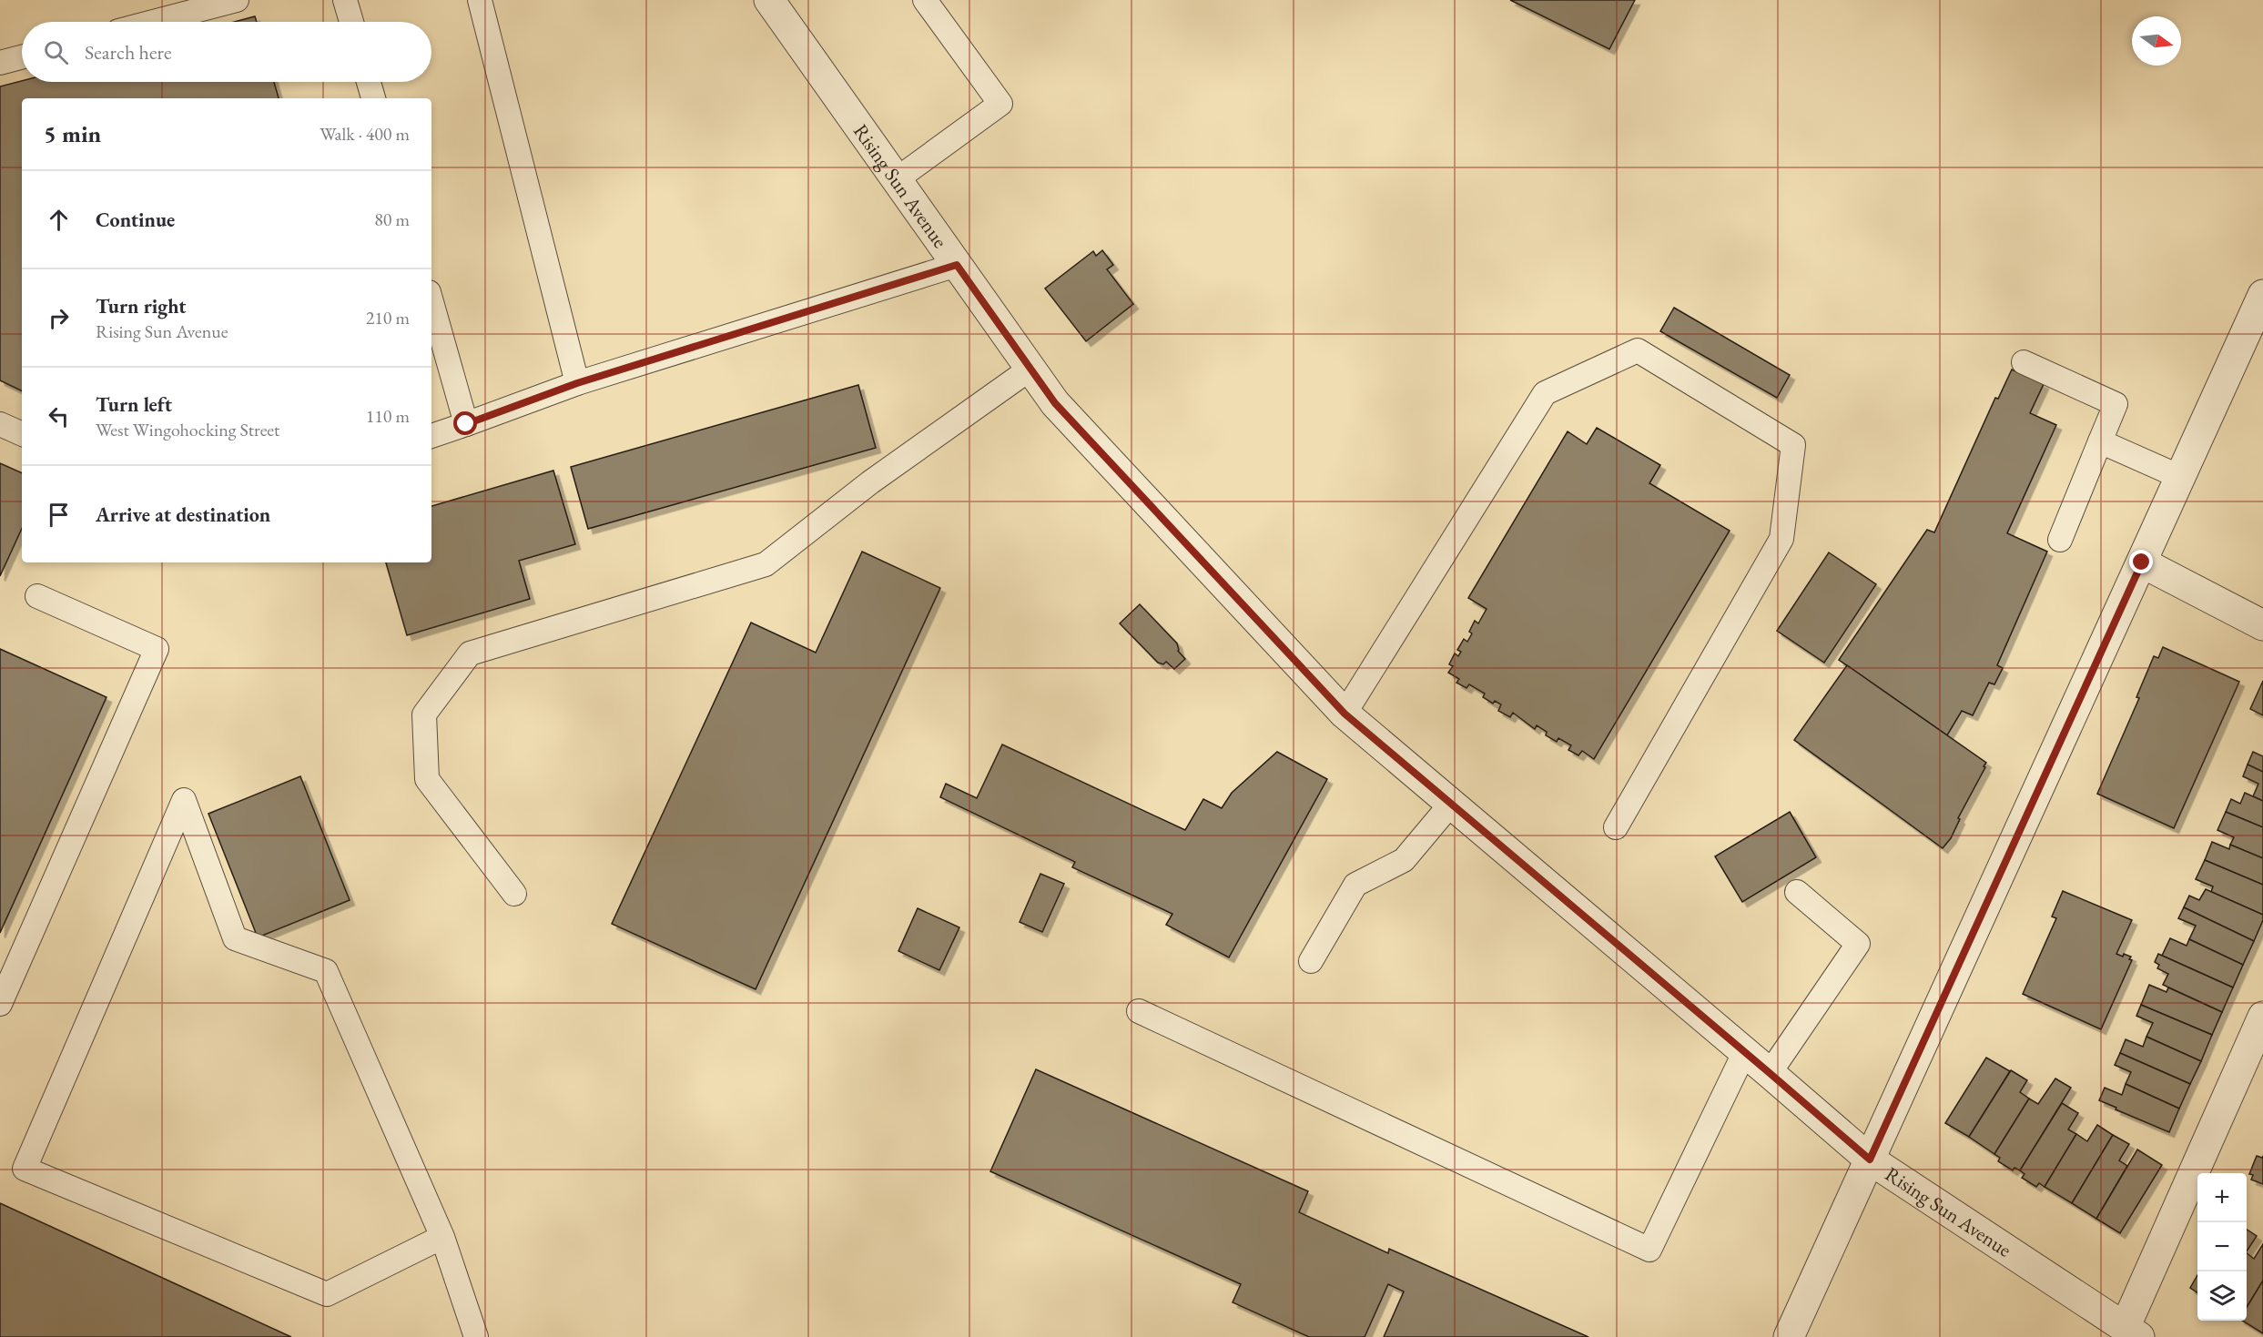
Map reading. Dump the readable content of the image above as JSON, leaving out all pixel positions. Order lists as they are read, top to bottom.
{
  "streets": {
    "street": ["Rising Sun Avenue"]
  },
  "north": "right",
  "page": {
    "search": "Search here",
    "heading": ["5 min", "Walk · 400 m"],
    "list": [
      ["Continue", "80 m"],
      ["Turn right", "Rising Sun Avenue", "210 m"],
      ["Turn left", "West Wingohocking Street", "110 m"],
      "Arrive at destination"
    ],
    "map_buttons": ["+", "−"]
  }
}
